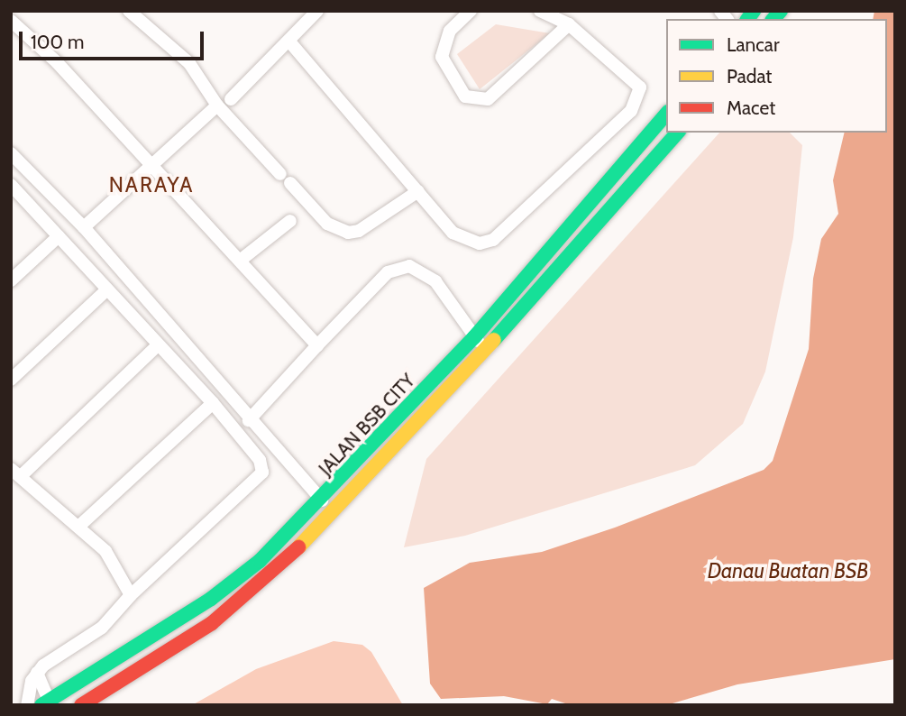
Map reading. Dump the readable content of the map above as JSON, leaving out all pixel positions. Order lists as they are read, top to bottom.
{
  "streets": {
    "street": ["JALAN BSB CITY"]
  },
  "districts": ["NARAYA"],
  "water": ["Danau Buatan BSB"],
  "legend": ["Lancar", "Padat", "Macet"],
  "scale_bar": "100 m"
}
